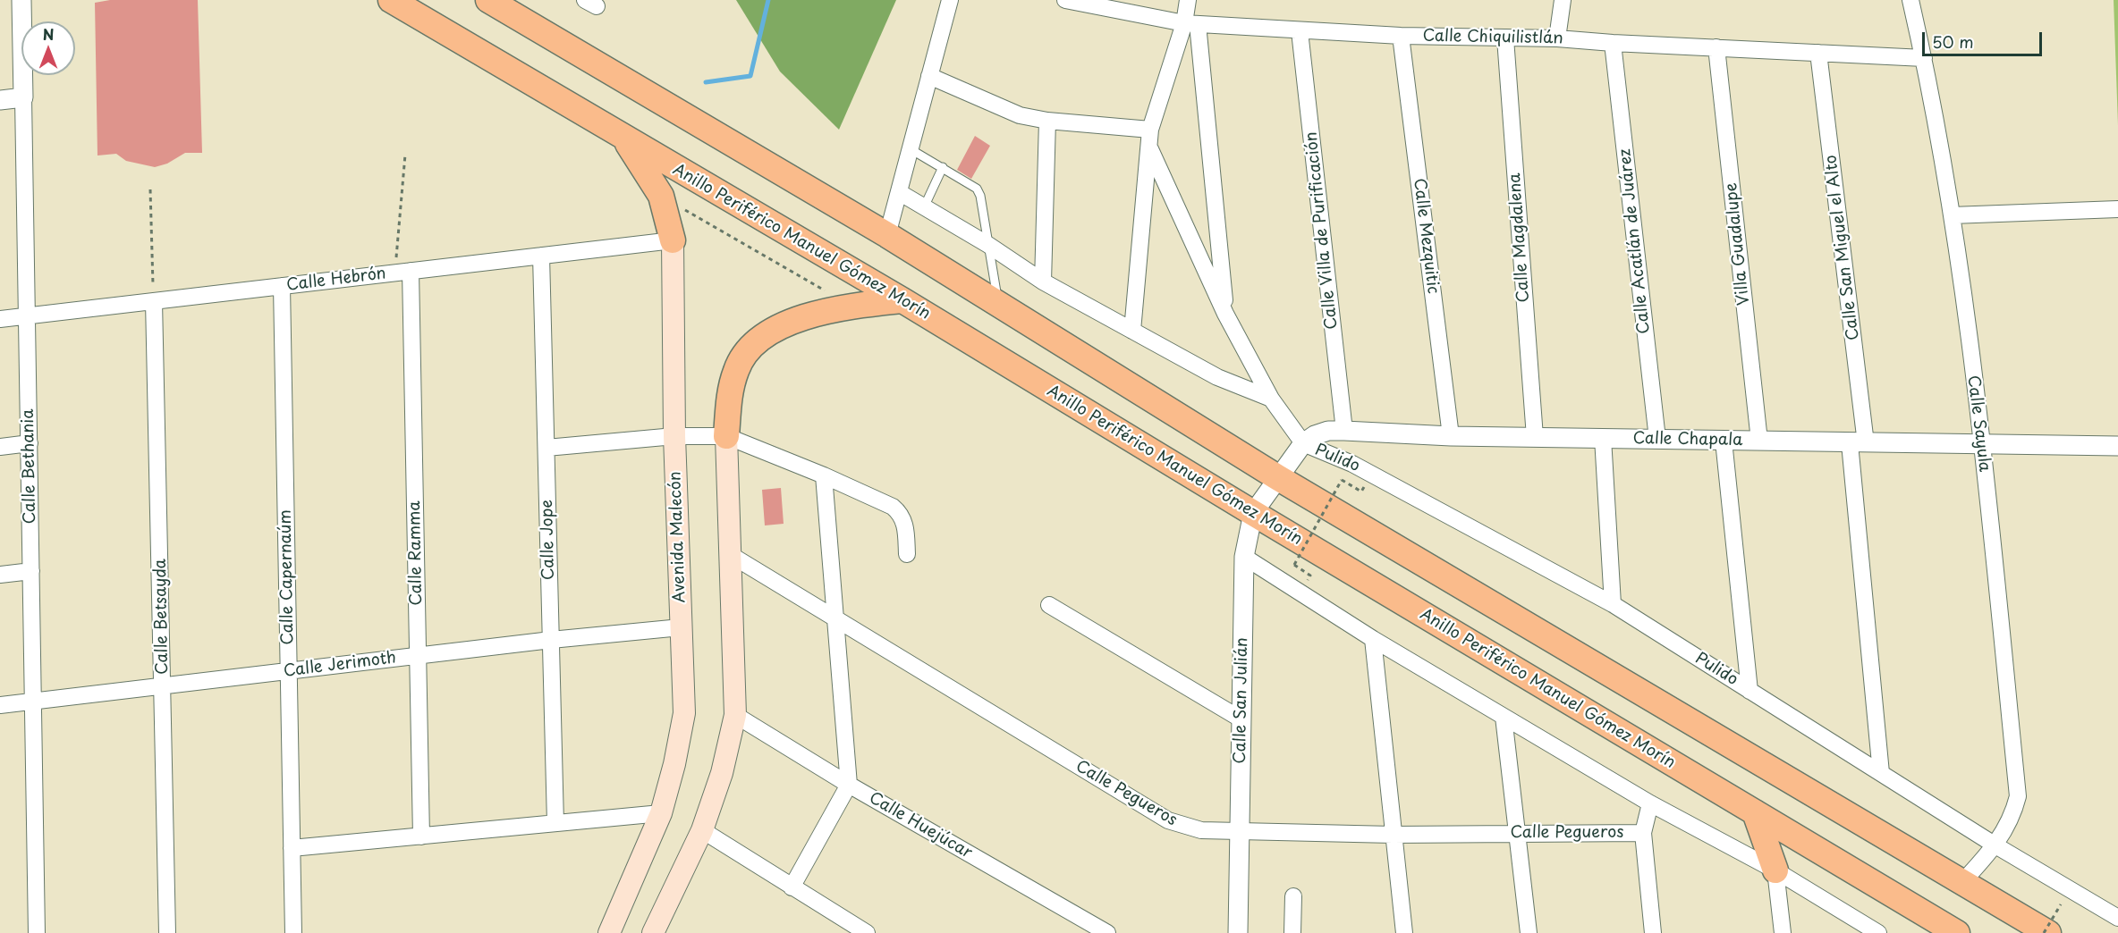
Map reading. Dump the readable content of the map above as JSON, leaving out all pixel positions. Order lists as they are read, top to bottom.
{
  "streets": {
    "highway": ["Anillo Periférico Manuel Gómez Morín", "Avenida Malecón"],
    "street": [
      "Calle Chiquilistlán",
      "Calle Villa de Purificación",
      "Calle Mezquitic",
      "Calle Magdalena",
      "Calle Acatlán de Juárez",
      "Villa Guadalupe",
      "Calle San Miguel el Alto",
      "Calle Hebrón",
      "Calle Sayula",
      "Calle Chapala",
      "Pulido",
      "Calle Bethania",
      "Calle Jope",
      "Calle Ramma",
      "Calle Capernaúm",
      "Calle Betsayda",
      "Calle Jerimoth",
      "Calle San Julián",
      "Calle Pegueros",
      "Calle Huejúcar"
    ]
  },
  "crossings": [
    ["Calle Chiquilistlán", "Calle Villa de Purificación"],
    ["Calle Chiquilistlán", "Calle Mezquitic"],
    ["Calle Chiquilistlán", "Calle Magdalena"],
    ["Calle Chiquilistlán", "Calle Acatlán de Juárez"],
    ["Calle Chiquilistlán", "Villa Guadalupe"],
    ["Calle Chiquilistlán", "Calle San Miguel el Alto"],
    ["Calle Chiquilistlán", "Calle Sayula"],
    ["Calle Villa de Purificación", "Calle Chapala"],
    ["Calle Mezquitic", "Calle Chapala"],
    ["Calle Magdalena", "Calle Chapala"],
    ["Calle Acatlán de Juárez", "Calle Chapala"],
    ["Anillo Periférico Manuel Gómez Morín", "Avenida Malecón"],
    ["Anillo Periférico Manuel Gómez Morín", "Calle San Julián"],
    ["Villa Guadalupe", "Calle Chapala"],
    ["Calle San Miguel el Alto", "Calle Chapala"],
    ["Calle San Miguel el Alto", "Pulido"],
    ["Calle Hebrón", "Calle Bethania"],
    ["Calle Hebrón", "Avenida Malecón"],
    ["Calle Hebrón", "Calle Jope"],
    ["Calle Hebrón", "Calle Ramma"],
    ["Calle Hebrón", "Calle Capernaúm"],
    ["Calle Hebrón", "Calle Betsayda"],
    ["Calle Sayula", "Calle Chapala"],
    ["Calle Sayula", "Pulido"],
    ["Calle Chapala", "Pulido"],
    ["Calle Chapala", "Calle San Julián"],
    ["Calle Bethania", "Calle Jerimoth"],
    ["Avenida Malecón", "Calle Jerimoth"],
    ["Calle Jope", "Calle Jerimoth"],
    ["Calle Ramma", "Calle Jerimoth"],
    ["Calle Capernaúm", "Calle Jerimoth"],
    ["Calle Betsayda", "Calle Jerimoth"],
    ["Calle San Julián", "Calle Pegueros"]
  ],
  "scale_bar": "50 m",
  "north": "top"
}
